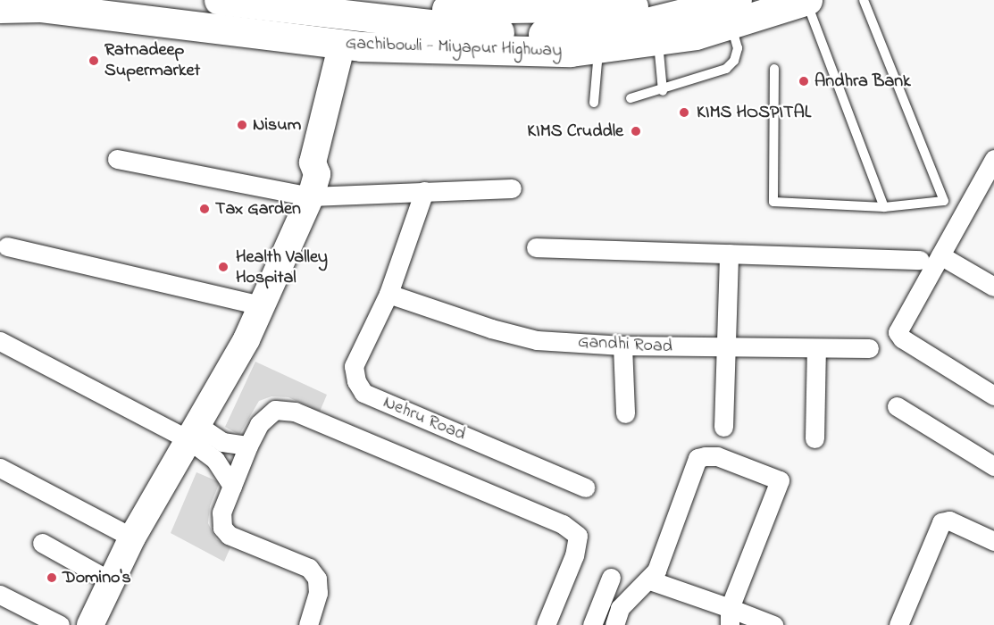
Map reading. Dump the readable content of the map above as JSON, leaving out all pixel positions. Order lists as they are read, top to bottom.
{
  "streets": {
    "main road": ["Gachibowli - Miyapur Highway"],
    "street": ["Gandhi Road", "Nehru Road"]
  },
  "crossings": [
    ["Gandhi Road", "Nehru Road"]
  ],
  "places": [
    "Ratnadeep Supermarket",
    "Andhra Bank",
    "KIMS HOSPITAL",
    "Nisum",
    "KIMS Cruddle",
    "Tax Garden",
    "Health Valley Hospital",
    "Domino's"
  ]
}
